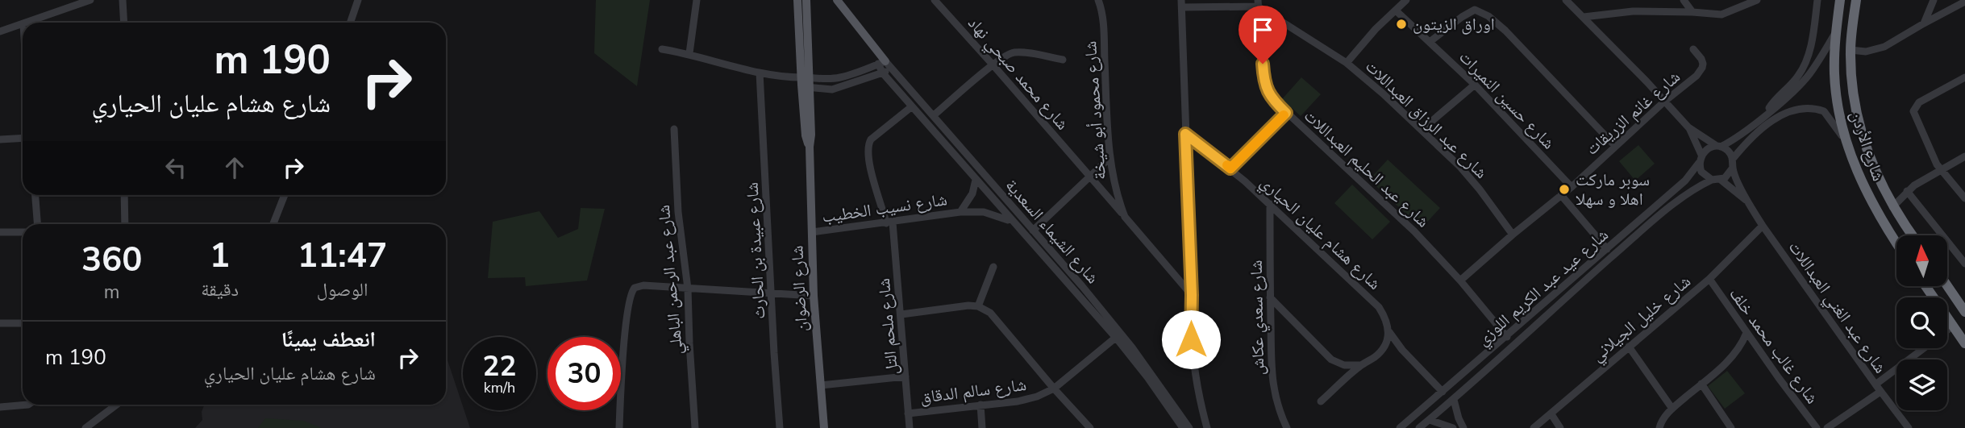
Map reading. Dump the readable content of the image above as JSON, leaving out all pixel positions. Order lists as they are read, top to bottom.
{
  "streets": {
    "highway": ["شارع الأردن"],
    "main road": ["شارع الرضوان"],
    "street": [
      "شارع محمد صبحي نهاد",
      "شارع حسين النميرات",
      "شارع محمود أبو شيخة",
      "شارع غانم الزريقات",
      "شارع عبد الرزاق العبداللات",
      "شارع عبد الحليم العبداللات",
      "شارع نسيب الخطيب",
      "شارع الشيماء السعدية",
      "شارع هشام عليان الحياري",
      "شارع عبيدة بن الحارث",
      "شارع عبد الرحمن الباهلي",
      "شارع عيد عبد الكريم اللوزي",
      "شارع عبد الغني العبداللات",
      "شارع سعدي عكاش",
      "شارع خليل الجيلاني",
      "شارع ملحم التل",
      "شارع غالب محمد خلف",
      "شارع سالم الدقاق"
    ]
  },
  "crossings": [
    ["شارع محمد صبحي نهاد", "شارع محمود أبو شيخة"],
    ["شارع حسين النميرات", "شارع غانم الزريقات"],
    ["شارع غانم الزريقات", "شارع عبد الرزاق العبداللات"],
    ["شارع غانم الزريقات", "شارع عبد الحليم العبداللات"],
    ["شارع عبد الرزاق العبداللات", "شارع عبد الحليم العبداللات"],
    ["شارع عبد الحليم العبداللات", "شارع عيد عبد الكريم اللوزي"],
    ["شارع نسيب الخطيب", "شارع الشيماء السعدية"],
    ["شارع نسيب الخطيب", "شارع الرضوان"],
    ["شارع نسيب الخطيب", "شارع ملحم التل"],
    ["شارع الشيماء السعدية", "شارع ملحم التل"],
    ["شارع الشيماء السعدية", "شارع سالم الدقاق"],
    ["شارع هشام عليان الحياري", "شارع عيد عبد الكريم اللوزي"],
    ["شارع هشام عليان الحياري", "شارع سعدي عكاش"],
    ["شارع عيد عبد الكريم اللوزي", "شارع عبد الغني العبداللات"],
    ["شارع عبد الغني العبداللات", "شارع خليل الجيلاني"],
    ["شارع خليل الجيلاني", "شارع غالب محمد خلف"],
    ["شارع ملحم التل", "شارع سالم الدقاق"]
  ],
  "places": ["اوراق الزيتون", "سوبر ماركت اهلا و سهلا"],
  "north": "top",
  "page": {
    "turn": ["190 m", "شارع هشام عليان الحياري"],
    "eta": [
      "11:47",
      "الوصول",
      "1",
      "دقيقة",
      "360",
      "m"
    ],
    "list": [
      {
        "name": "انعطف يمينًا",
        "note": "شارع هشام عليان الحياري",
        "value": "190 m"
      }
    ],
    "speed": "22 km/h",
    "limit": "30"
  }
}
